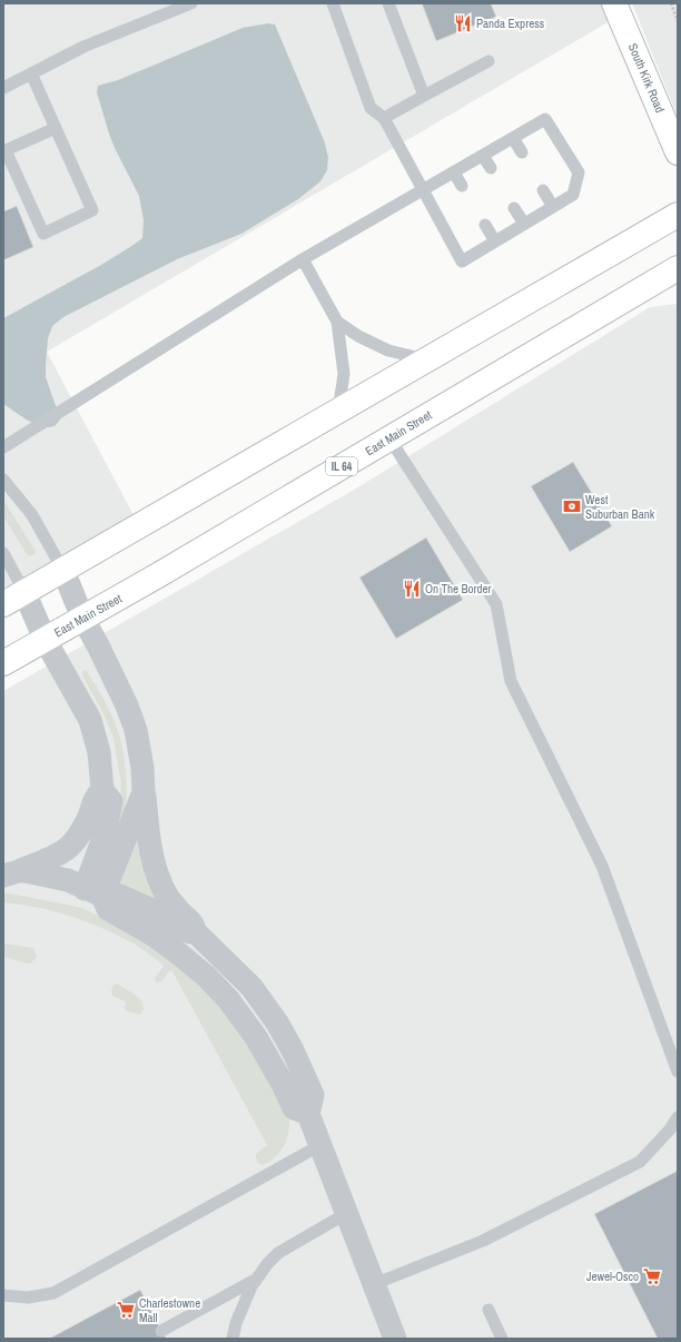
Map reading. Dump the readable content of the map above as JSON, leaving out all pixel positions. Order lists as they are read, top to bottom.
{
  "streets": {
    "main road": ["South Kirk Road", "East Main Street", "IL 64"]
  },
  "places": {
    "restaurant": ["Panda Express", "On The Border"],
    "bank": ["West Suburban Bank"],
    "supermarket": ["Jewel-Osco", "Charlestowne Mall"]
  }
}
